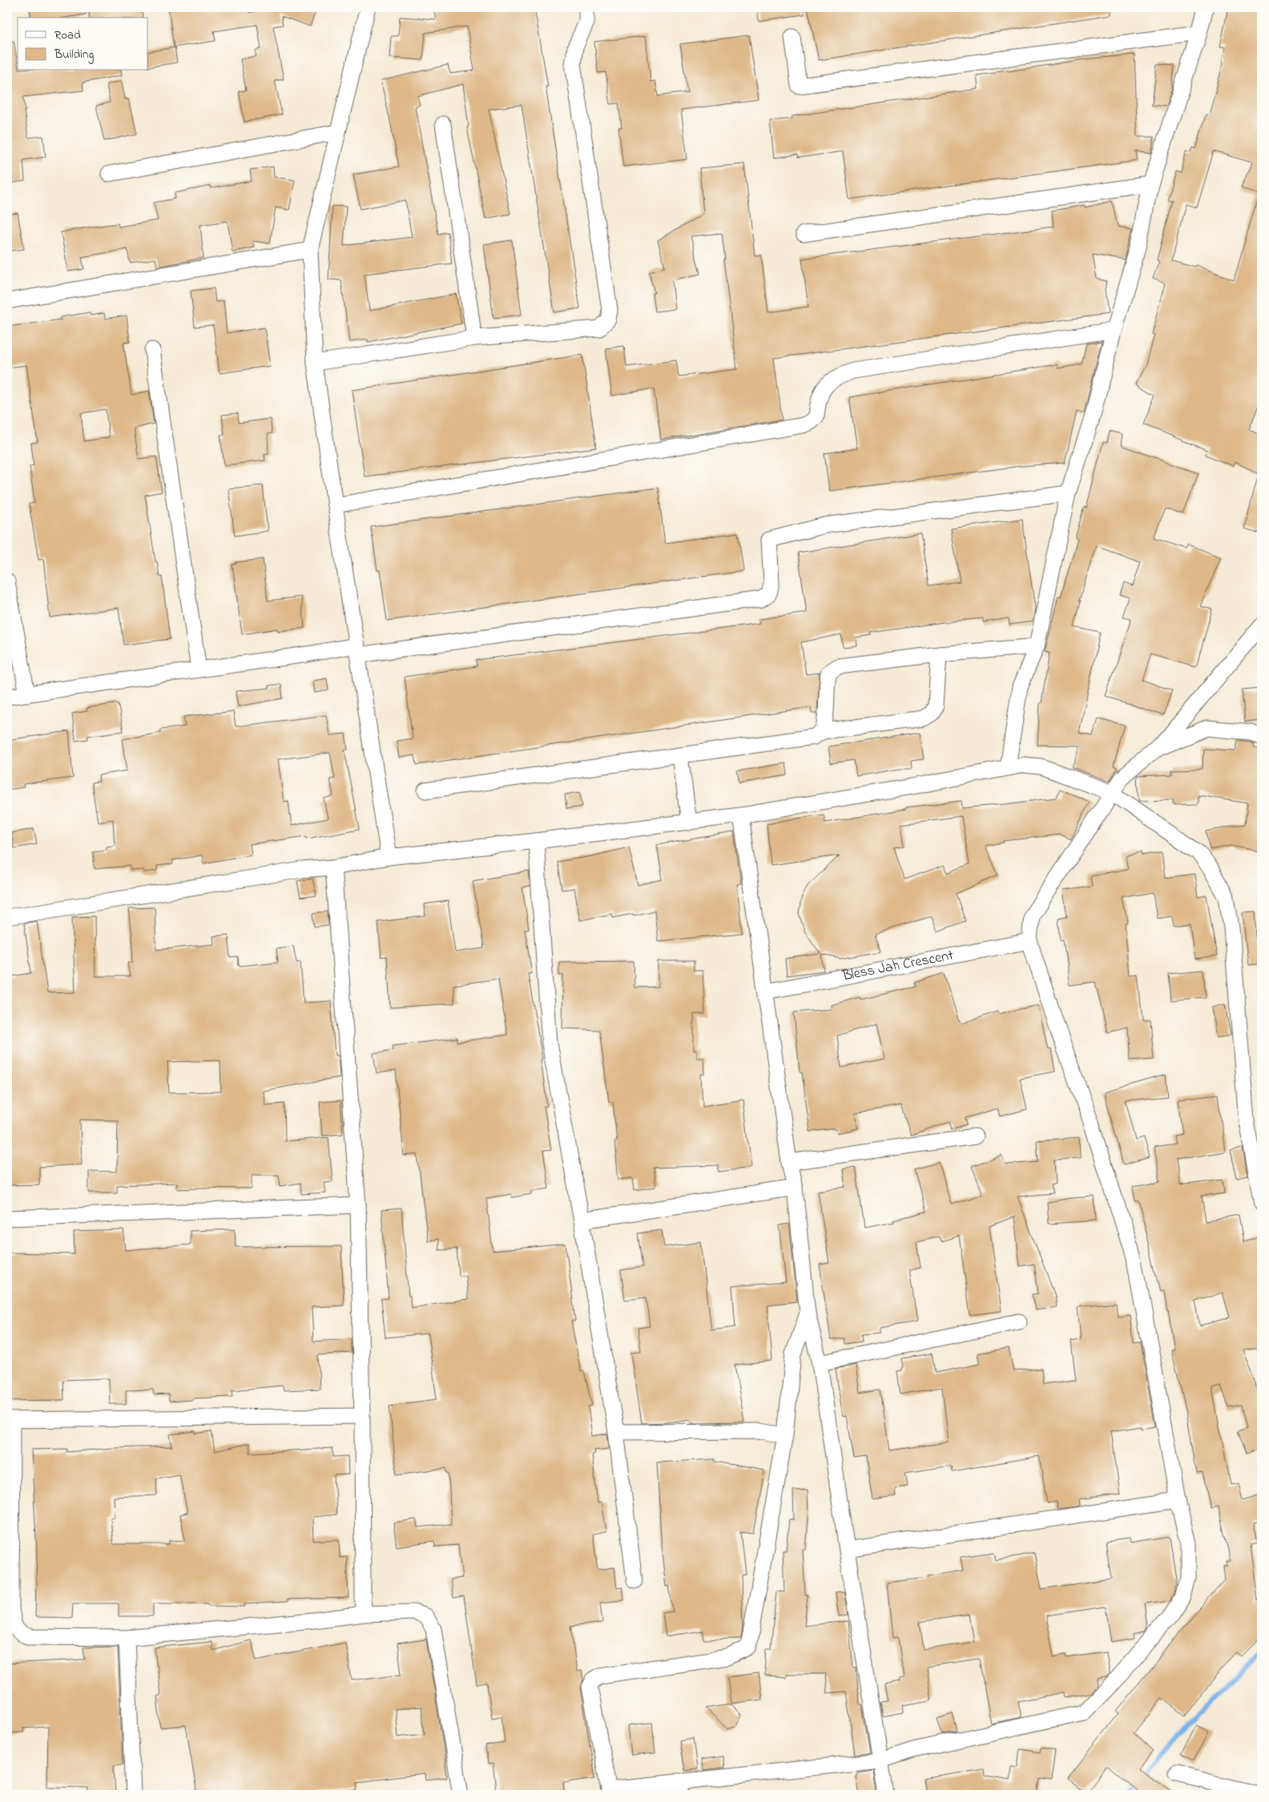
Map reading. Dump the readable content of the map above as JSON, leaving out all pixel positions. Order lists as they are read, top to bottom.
{
  "streets": {
    "street": ["Bless Jah Crescent"]
  },
  "legend": ["Road", "Building"]
}
